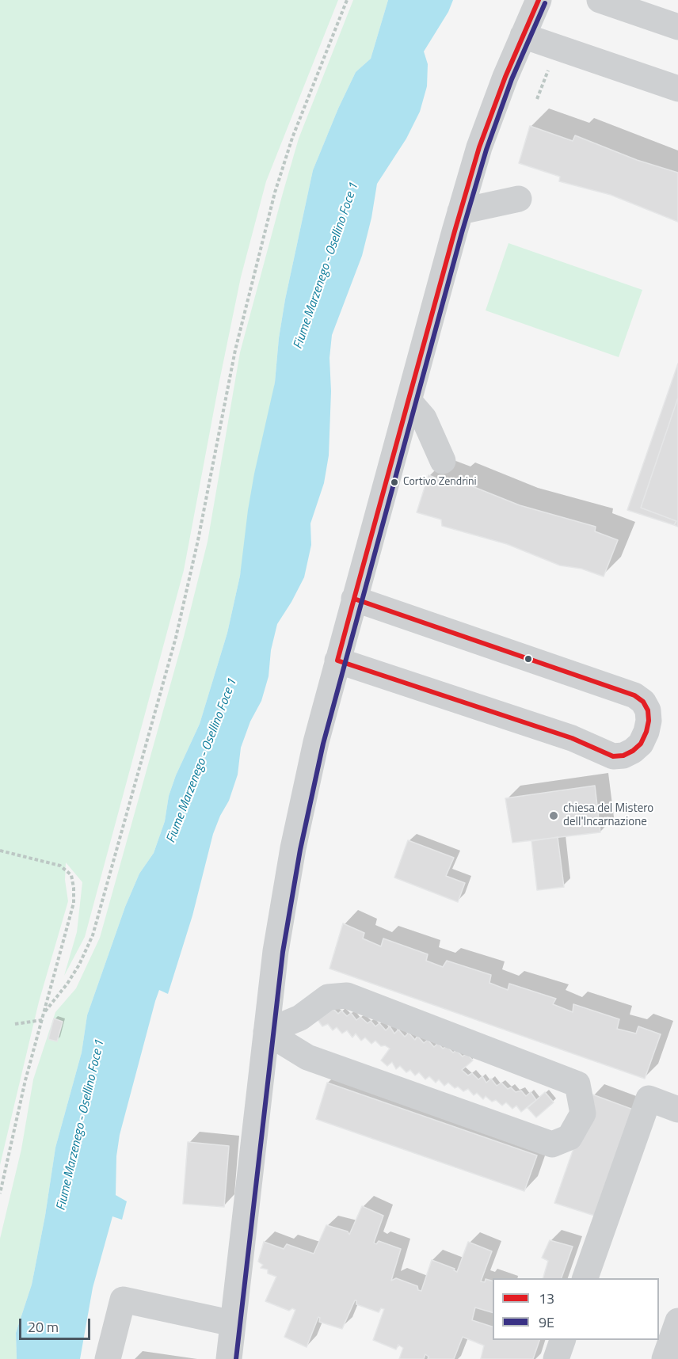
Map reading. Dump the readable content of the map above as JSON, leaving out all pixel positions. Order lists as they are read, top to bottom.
{
  "water": ["Fiume Marzenego - Osellino Foce 1"],
  "places": ["Cortivo Zendrini", "chiesa del Mistero dell'Incarnazione"],
  "lines": ["transit line 13", "transit line 9E"],
  "legend": ["13", "9E"],
  "scale_bar": "20 m"
}
